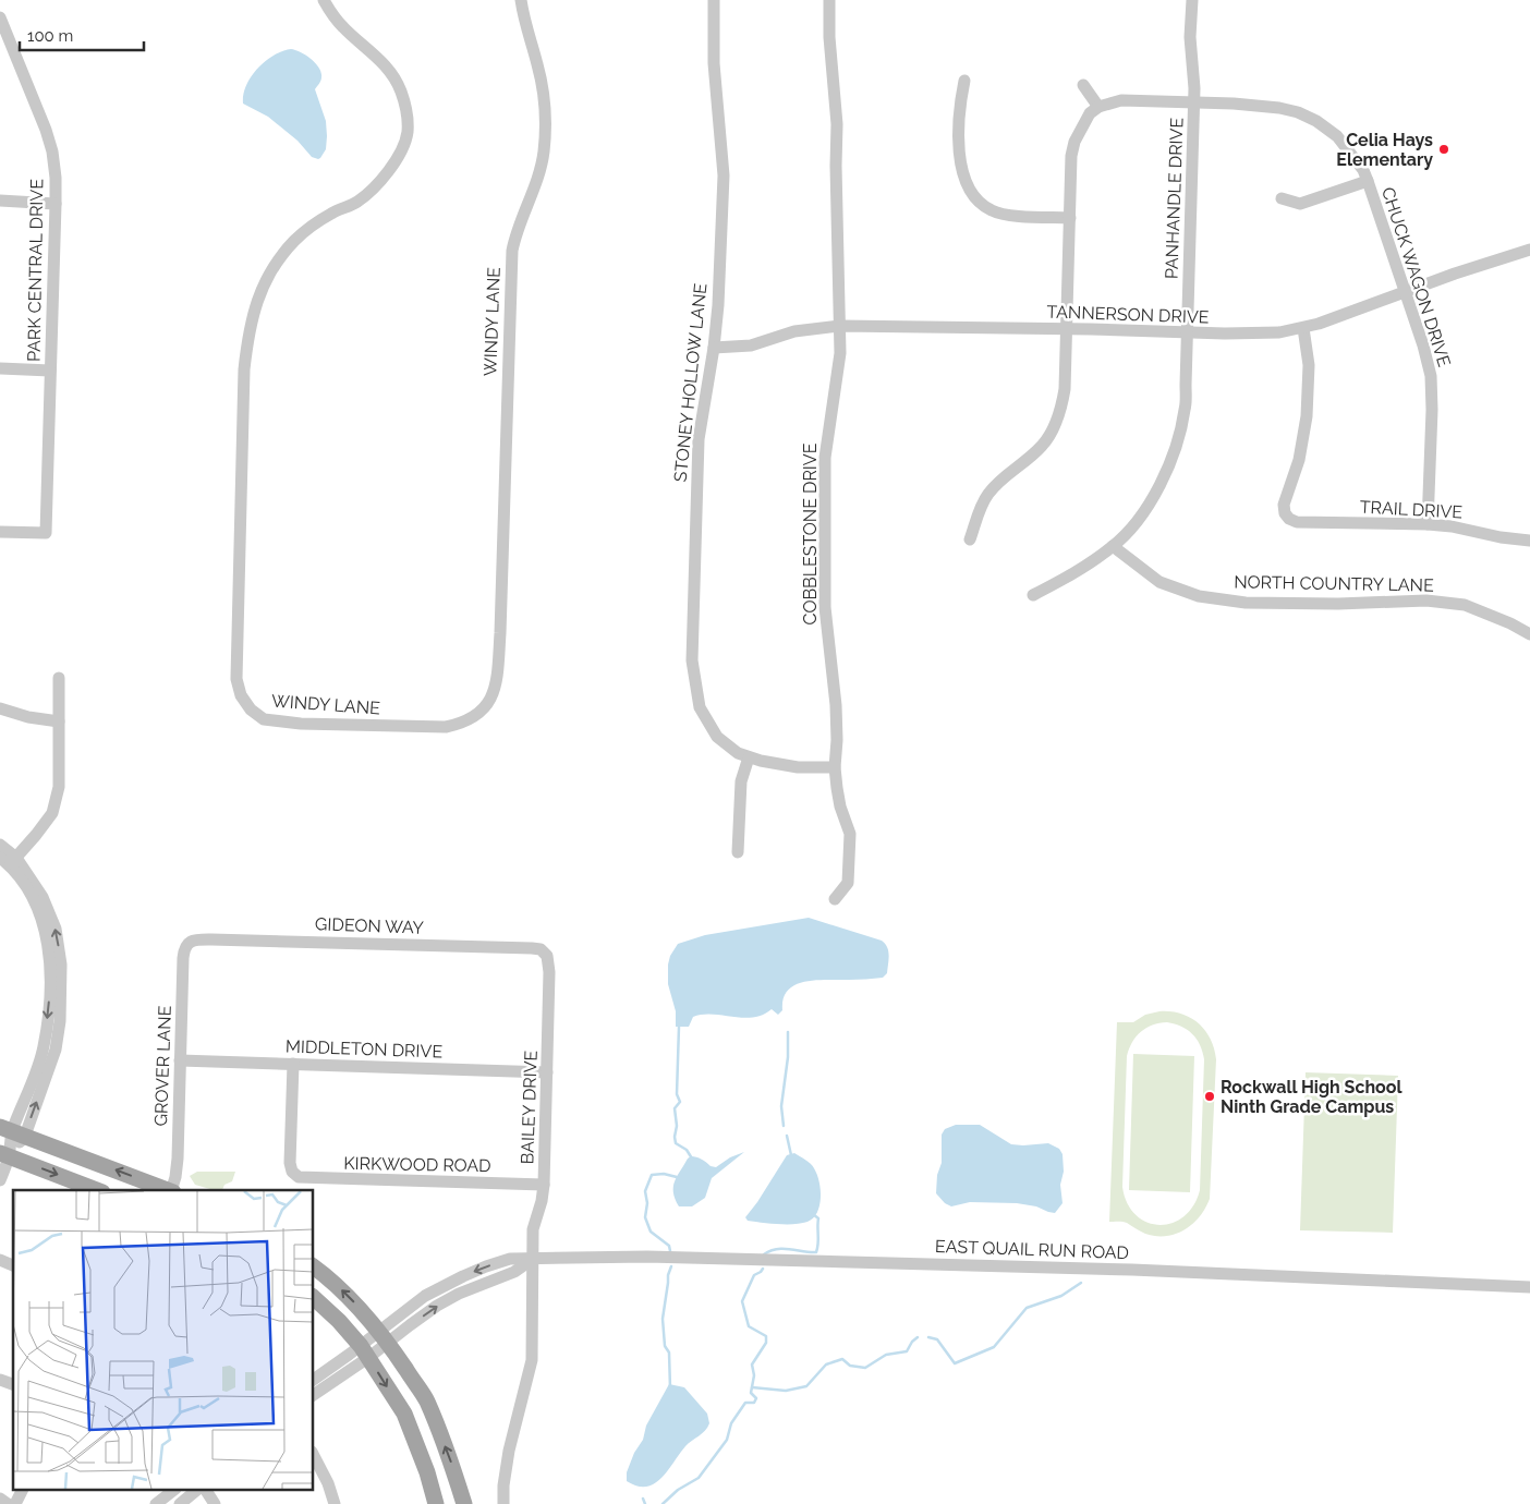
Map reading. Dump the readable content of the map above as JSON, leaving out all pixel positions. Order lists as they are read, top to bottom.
{
  "streets": {
    "street": [
      "PANHANDLE DRIVE",
      "PARK CENTRAL DRIVE",
      "CHUCK WAGON DRIVE",
      "TANNERSON DRIVE",
      "WINDY LANE",
      "STONEY HOLLOW LANE",
      "TRAIL DRIVE",
      "COBBLESTONE DRIVE",
      "NORTH COUNTRY LANE",
      "GIDEON WAY",
      "MIDDLETON DRIVE",
      "GROVER LANE",
      "BAILEY DRIVE",
      "KIRKWOOD ROAD",
      "EAST QUAIL RUN ROAD"
    ]
  },
  "crossings": [
    ["PANHANDLE DRIVE", "CHUCK WAGON DRIVE"],
    ["PANHANDLE DRIVE", "TANNERSON DRIVE"],
    ["PANHANDLE DRIVE", "NORTH COUNTRY LANE"],
    ["CHUCK WAGON DRIVE", "TANNERSON DRIVE"],
    ["CHUCK WAGON DRIVE", "TRAIL DRIVE"],
    ["TANNERSON DRIVE", "STONEY HOLLOW LANE"],
    ["TANNERSON DRIVE", "TRAIL DRIVE"],
    ["TANNERSON DRIVE", "COBBLESTONE DRIVE"],
    ["STONEY HOLLOW LANE", "COBBLESTONE DRIVE"],
    ["GIDEON WAY", "GROVER LANE"],
    ["GIDEON WAY", "BAILEY DRIVE"],
    ["MIDDLETON DRIVE", "GROVER LANE"],
    ["MIDDLETON DRIVE", "BAILEY DRIVE"],
    ["MIDDLETON DRIVE", "KIRKWOOD ROAD"],
    ["BAILEY DRIVE", "KIRKWOOD ROAD"],
    ["BAILEY DRIVE", "EAST QUAIL RUN ROAD"]
  ],
  "places": ["Celia Hays Elementary", "Rockwall High School Ninth Grade Campus"],
  "scale_bar": "100 m"
}
